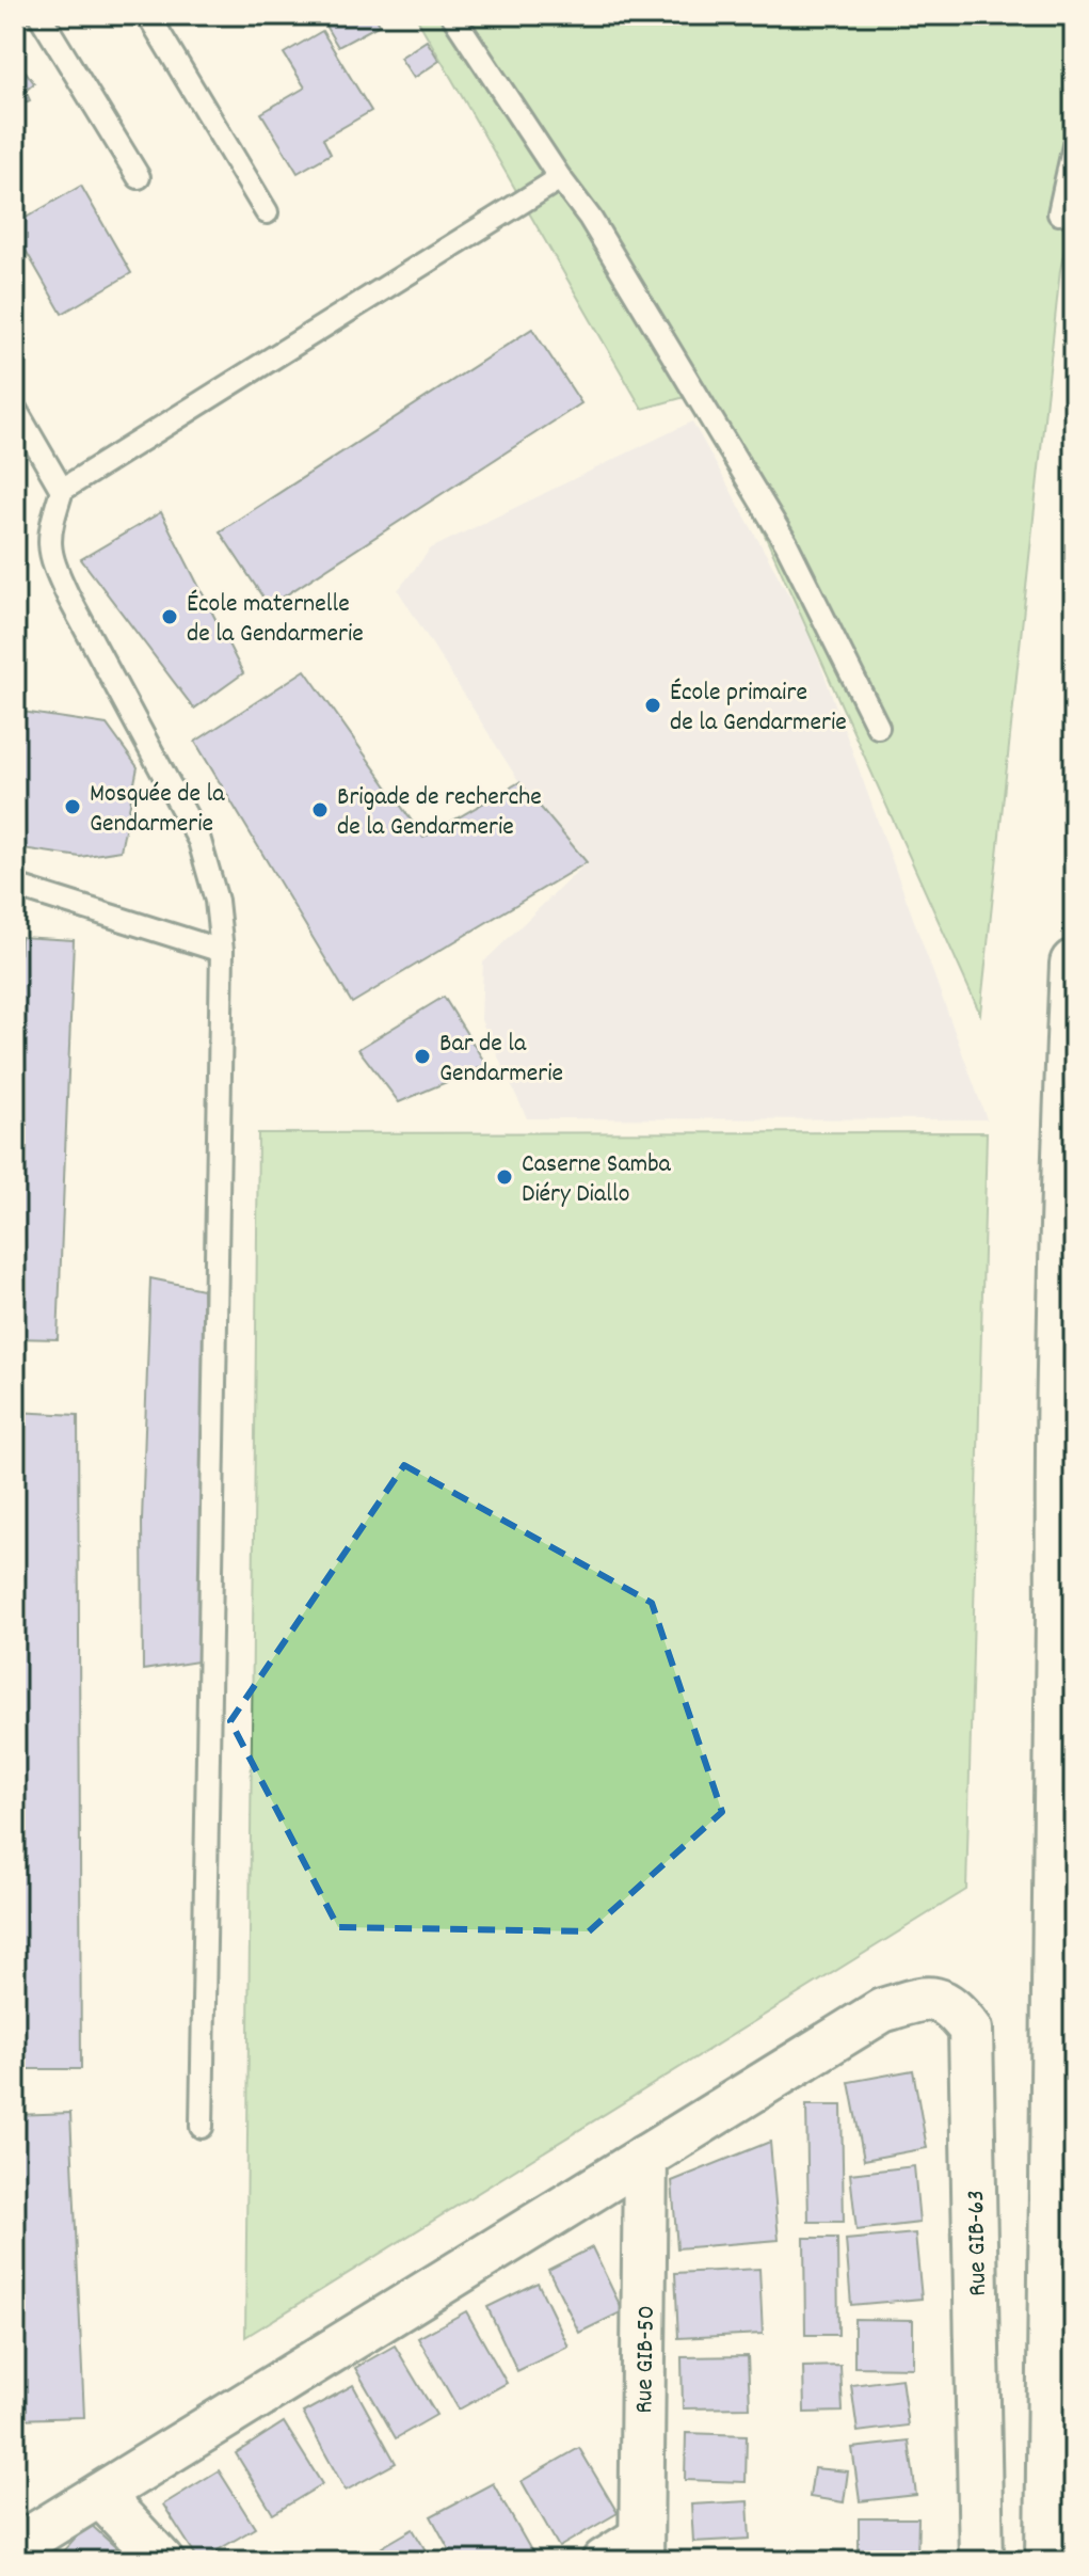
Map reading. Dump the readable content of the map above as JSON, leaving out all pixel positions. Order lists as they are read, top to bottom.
{
  "streets": {
    "street": ["Rue GIB-63", "Rue GIB-50"]
  },
  "crossings": [
    ["Rue GIB-63", "Rue GIB-50"]
  ],
  "places": [
    "École maternelle de la Gendarmerie",
    "École primaire de la Gendarmerie",
    "Mosquée de la Gendarmerie",
    "Brigade de recherche de la Gendarmerie",
    "Bar de la Gendarmerie",
    "Caserne Samba Diéry Diallo"
  ]
}
